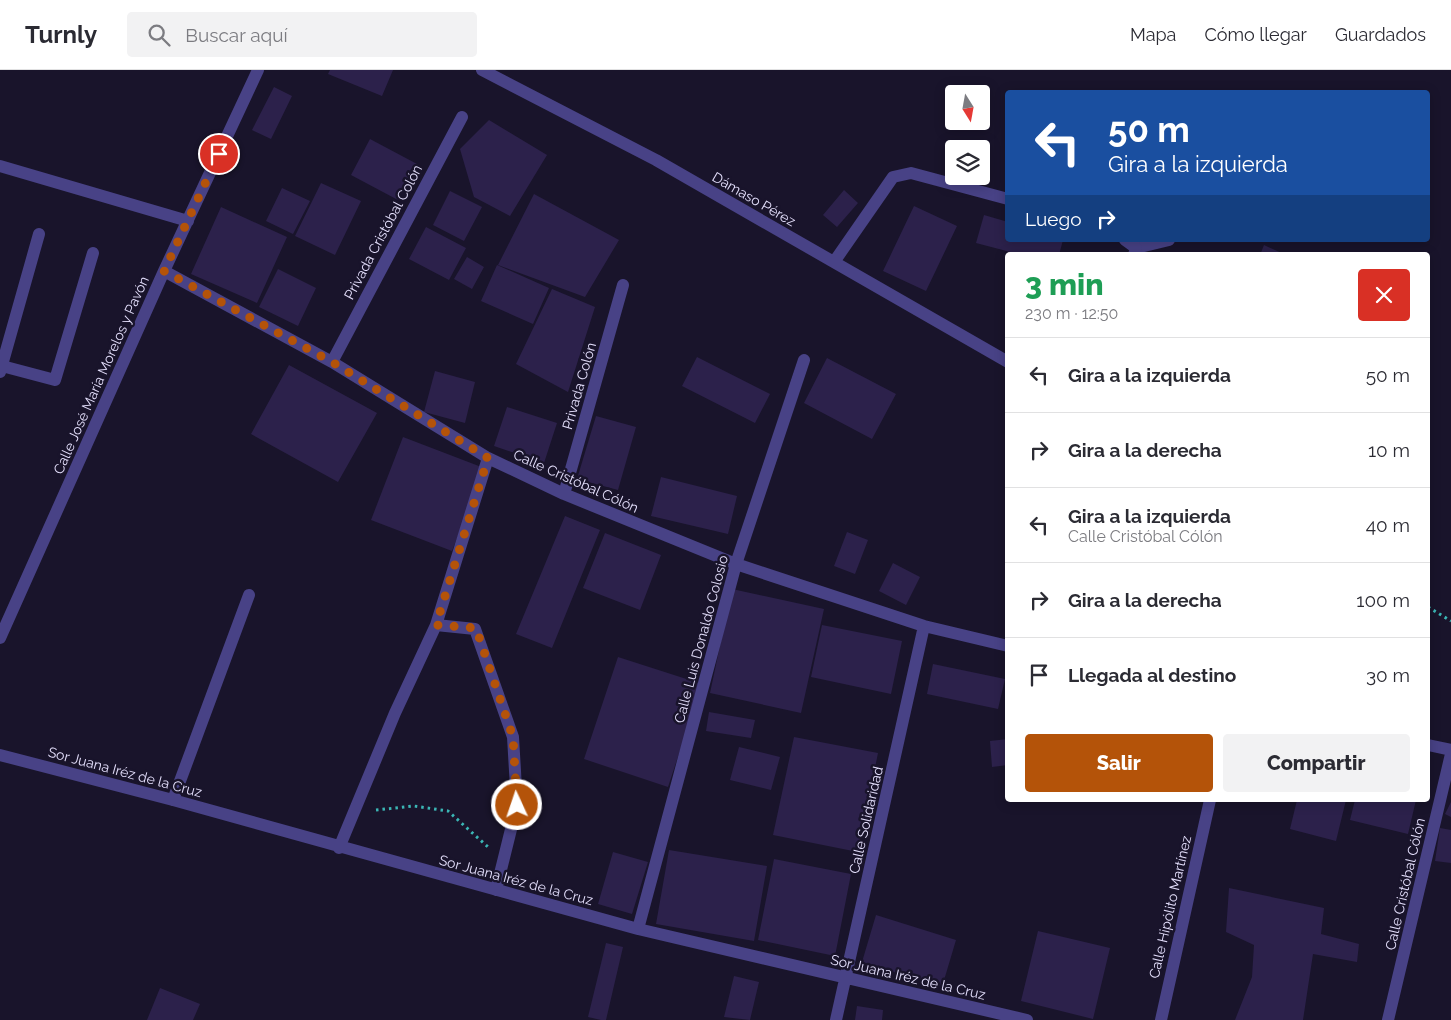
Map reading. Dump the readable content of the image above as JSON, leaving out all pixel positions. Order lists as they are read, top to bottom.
{
  "streets": {
    "street": [
      "Dámaso Pérez",
      "Privada Cristóbal Colón",
      "Calle José María Morelos y Pavón",
      "Privada Colón",
      "Calle Cristóbal Cólón",
      "Calle Luis Donaldo Colosio",
      "Sor Juana Iréz de la Cruz",
      "Calle Solidaridad",
      "Calle Hipólito Martínez"
    ]
  },
  "crossings": [
    ["Privada Cristóbal Colón", "Calle Cristóbal Cólón"],
    ["Calle José María Morelos y Pavón", "Calle Cristóbal Cólón"],
    ["Privada Colón", "Calle Cristóbal Cólón"],
    ["Calle Cristóbal Cólón", "Calle Luis Donaldo Colosio"],
    ["Calle Cristóbal Cólón", "Calle Solidaridad"],
    ["Calle Luis Donaldo Colosio", "Sor Juana Iréz de la Cruz"],
    ["Sor Juana Iréz de la Cruz", "Calle Solidaridad"]
  ],
  "north": "bottom",
  "page": {
    "header": "Turnly",
    "search": "Buscar aquí",
    "nav": ["Mapa", "Cómo llegar", "Guardados"],
    "turn": ["50 m", "Gira a la izquierda"],
    "then": "Luego",
    "heading": ["3 min", "230 m · 12:50"],
    "list": [
      {
        "name": "Gira a la izquierda",
        "value": "50 m"
      },
      {
        "name": "Gira a la derecha",
        "value": "10 m"
      },
      {
        "name": "Gira a la izquierda",
        "note": "Calle Cristóbal Cólón",
        "value": "40 m"
      },
      {
        "name": "Gira a la derecha",
        "value": "100 m"
      },
      {
        "name": "Llegada al destino",
        "value": "30 m"
      }
    ],
    "buttons": ["Salir", "Compartir"]
  }
}
